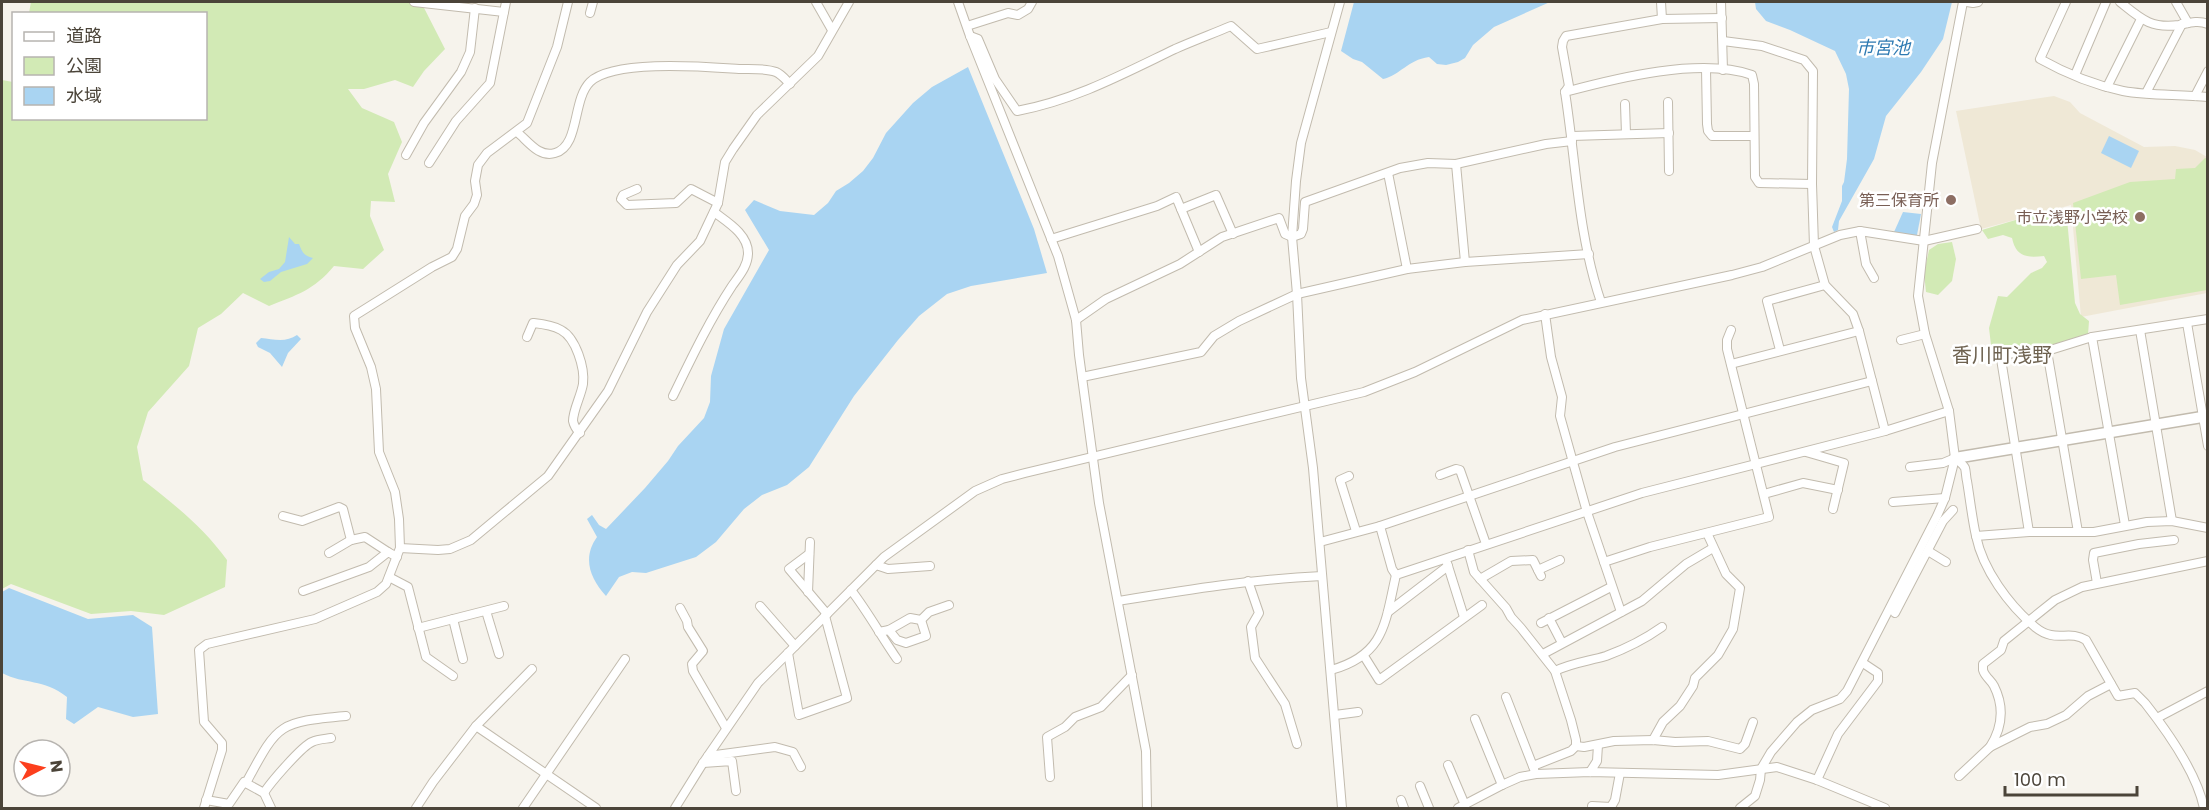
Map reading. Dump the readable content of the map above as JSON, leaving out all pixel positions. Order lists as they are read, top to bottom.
{
  "districts": ["香川町浅野"],
  "water": ["市宮池"],
  "places": ["第三保育所", "市立浅野小学校"],
  "legend": ["道路", "公園", "水域"],
  "scale_bar": "100 m",
  "north": "right"
}
